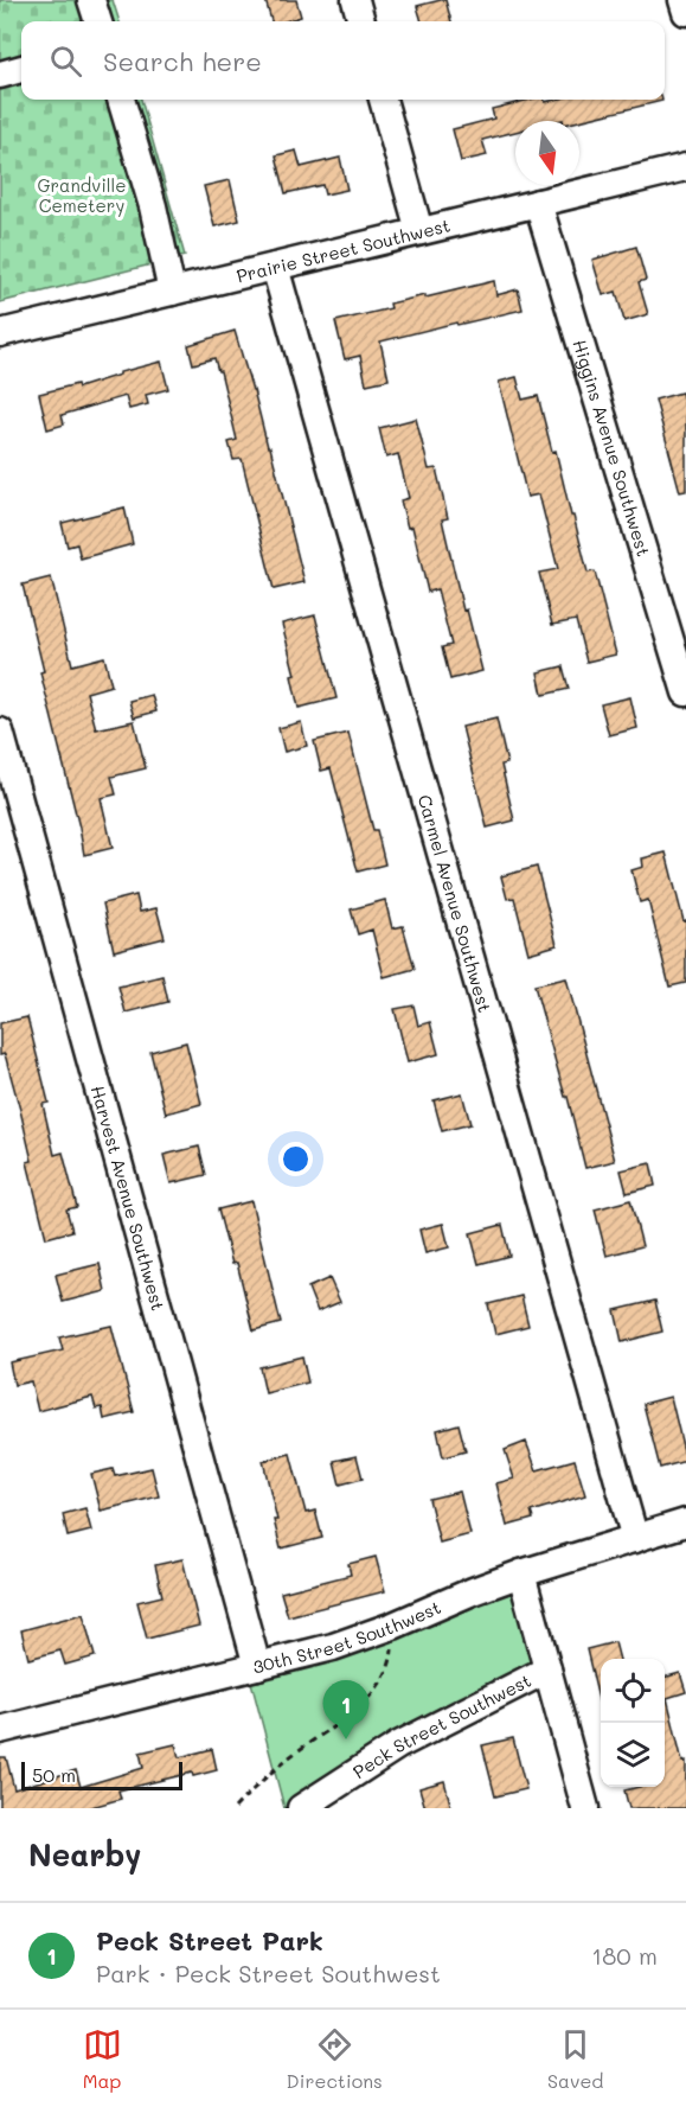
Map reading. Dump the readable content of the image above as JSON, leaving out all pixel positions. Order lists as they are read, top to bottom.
{
  "streets": {
    "street": [
      "Prairie Street Southwest",
      "Higgins Avenue Southwest",
      "Carmel Avenue Southwest",
      "Harvest Avenue Southwest",
      "30th Street Southwest",
      "Peck Street Southwest"
    ]
  },
  "crossings": [
    ["Prairie Street Southwest", "Higgins Avenue Southwest"],
    ["Prairie Street Southwest", "Carmel Avenue Southwest"],
    ["Carmel Avenue Southwest", "30th Street Southwest"],
    ["Harvest Avenue Southwest", "30th Street Southwest"]
  ],
  "parks": ["Grandville Cemetery"],
  "scale_bar": "50 m",
  "north": "bottom",
  "page": {
    "search": "Search here",
    "pins": "1",
    "scale": "50 m",
    "heading": "Nearby",
    "list": [
      {
        "mark": "1",
        "name": "Peck Street Park",
        "note": "Park · Peck Street Southwest",
        "value": "180 m"
      }
    ],
    "nav": ["Map", "Directions", "Saved"]
  }
}
